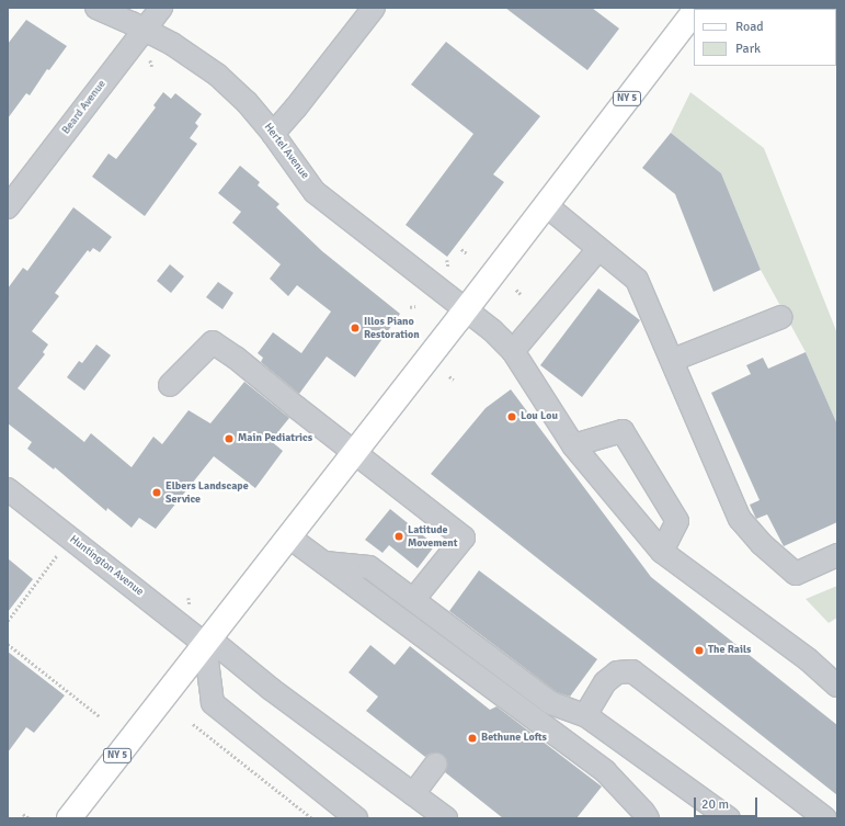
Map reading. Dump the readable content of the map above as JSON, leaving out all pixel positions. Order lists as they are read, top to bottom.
{
  "streets": {
    "main road": ["NY 5"],
    "street": ["Beard Avenue", "Hertel Avenue", "Huntington Avenue"]
  },
  "crossings": [
    ["NY 5", "Hertel Avenue"],
    ["NY 5", "Huntington Avenue"],
    ["Beard Avenue", "Hertel Avenue"]
  ],
  "places": [
    "Illos Piano Restoration",
    "Lou Lou",
    "Main Pediatrics",
    "Elbers Landscape Service",
    "Latitude Movement",
    "The Rails",
    "Bethune Lofts"
  ],
  "legend": ["Road", "Park"],
  "scale_bar": "20 m"
}
